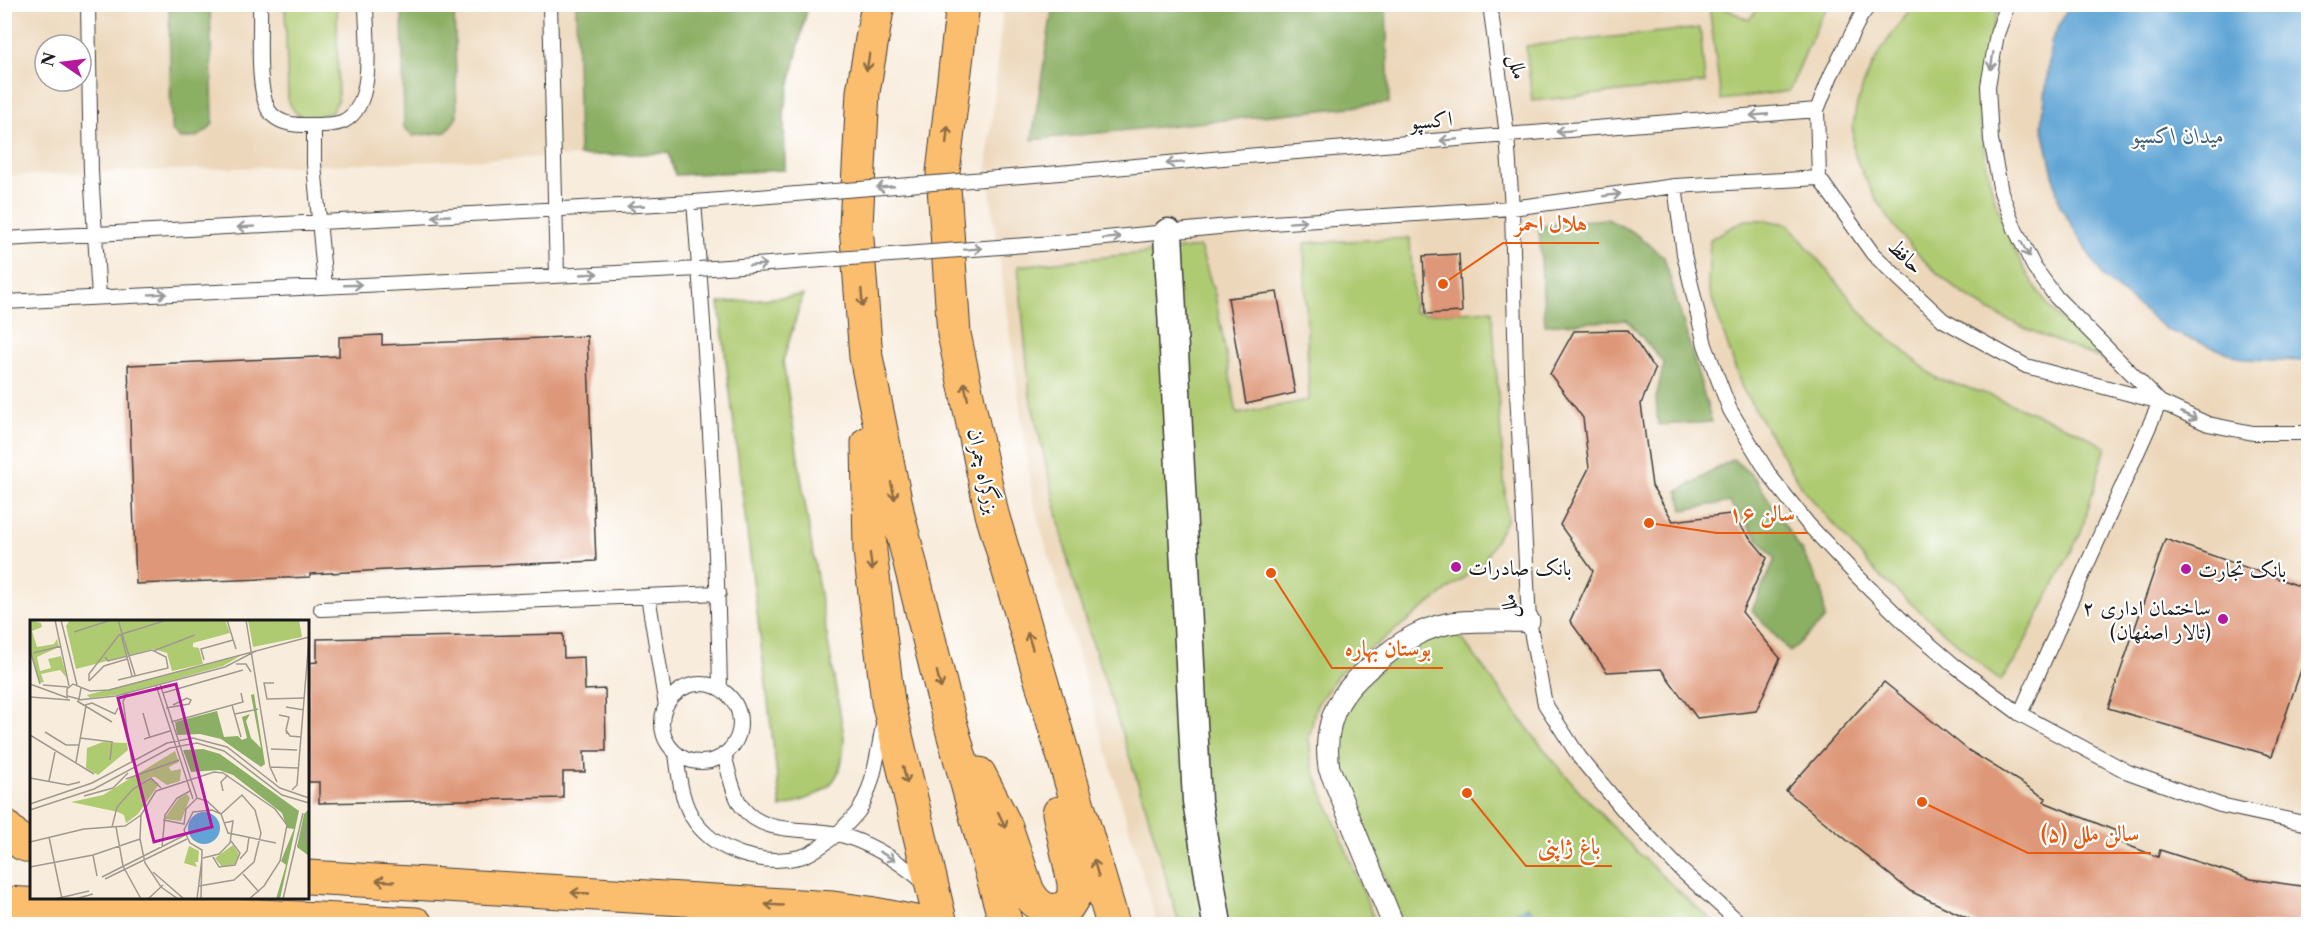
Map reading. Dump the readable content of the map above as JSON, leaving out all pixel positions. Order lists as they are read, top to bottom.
{
  "streets": {
    "highway": ["بزرگراه چمران"],
    "lane": ["ملل", "اکسپو", "حافظ"]
  },
  "crossings": [
    ["ملل", "اکسپو"]
  ],
  "one_way": ["حافظ"],
  "water": ["میدان اکسپو"],
  "places": [
    "هلال احمر",
    "سالن ۱۶",
    "بانک صادرات",
    "بانک تجارت",
    "بوستان بهاره",
    "ساختمان اداری ۲ (تالار اصفهان)",
    "باغ ژاپنی",
    "(۵) سالن ملل"
  ],
  "north": "left"
}
